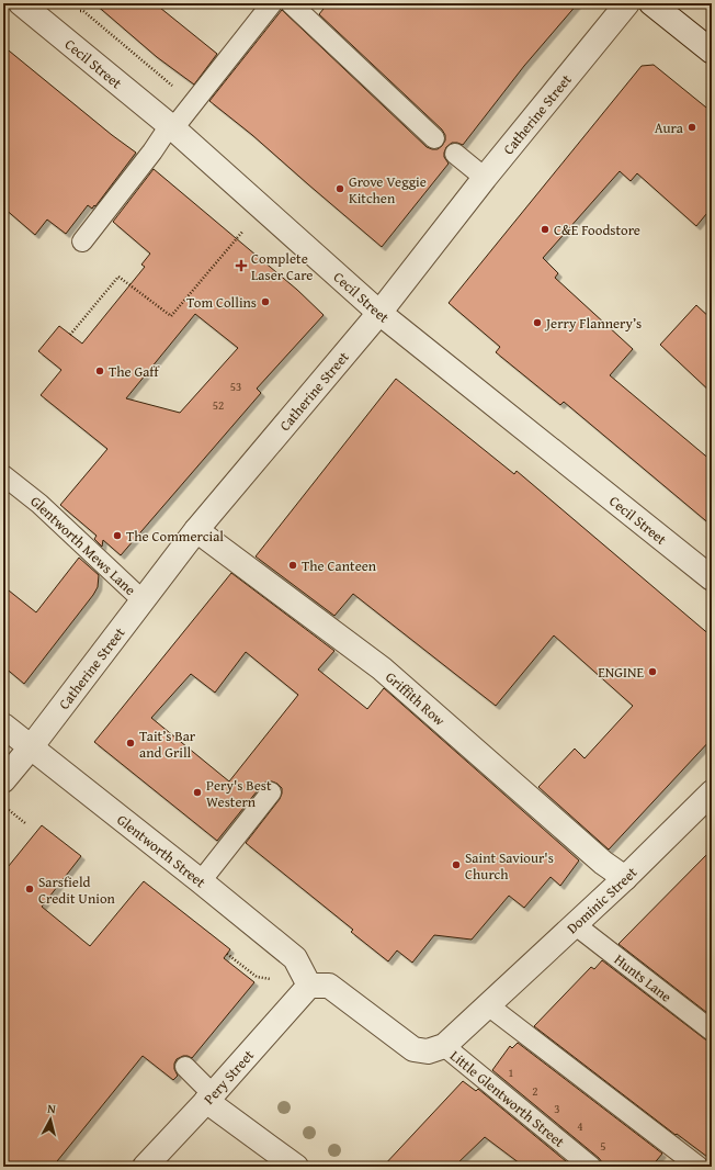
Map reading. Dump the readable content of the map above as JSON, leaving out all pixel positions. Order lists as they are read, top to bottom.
{
  "streets": {
    "street": [
      "Cecil Street",
      "Catherine Street",
      "Griffith Row",
      "Glentworth Street",
      "Dominic Street",
      "Pery Street"
    ],
    "lane": ["Glentworth Mews Lane", "Hunts Lane", "Little Glentworth Street"]
  },
  "crossings": [
    ["Cecil Street", "Catherine Street"],
    ["Catherine Street", "Glentworth Mews Lane"],
    ["Catherine Street", "Griffith Row"],
    ["Catherine Street", "Glentworth Street"],
    ["Griffith Row", "Dominic Street"],
    ["Glentworth Street", "Pery Street"],
    ["Dominic Street", "Hunts Lane"],
    ["Dominic Street", "Little Glentworth Street"]
  ],
  "places": {
    "other": [
      "Aura",
      "Grove Veggie Kitchen",
      "C&E Foodstore",
      "Tom Collins",
      "Jerry Flannery’s",
      "The Gaff",
      "The Commercial",
      "The Canteen",
      "ENGINE",
      "Tait’s Bar and Grill",
      "Pery's Best Western",
      "Saint Saviour's Church",
      "Sarsfield Credit Union"
    ],
    "health": ["Complete Laser Care"]
  },
  "house_numbers": [
    "53",
    "52",
    "1",
    "2",
    "3",
    "4",
    "5"
  ],
  "north": "top"
}
